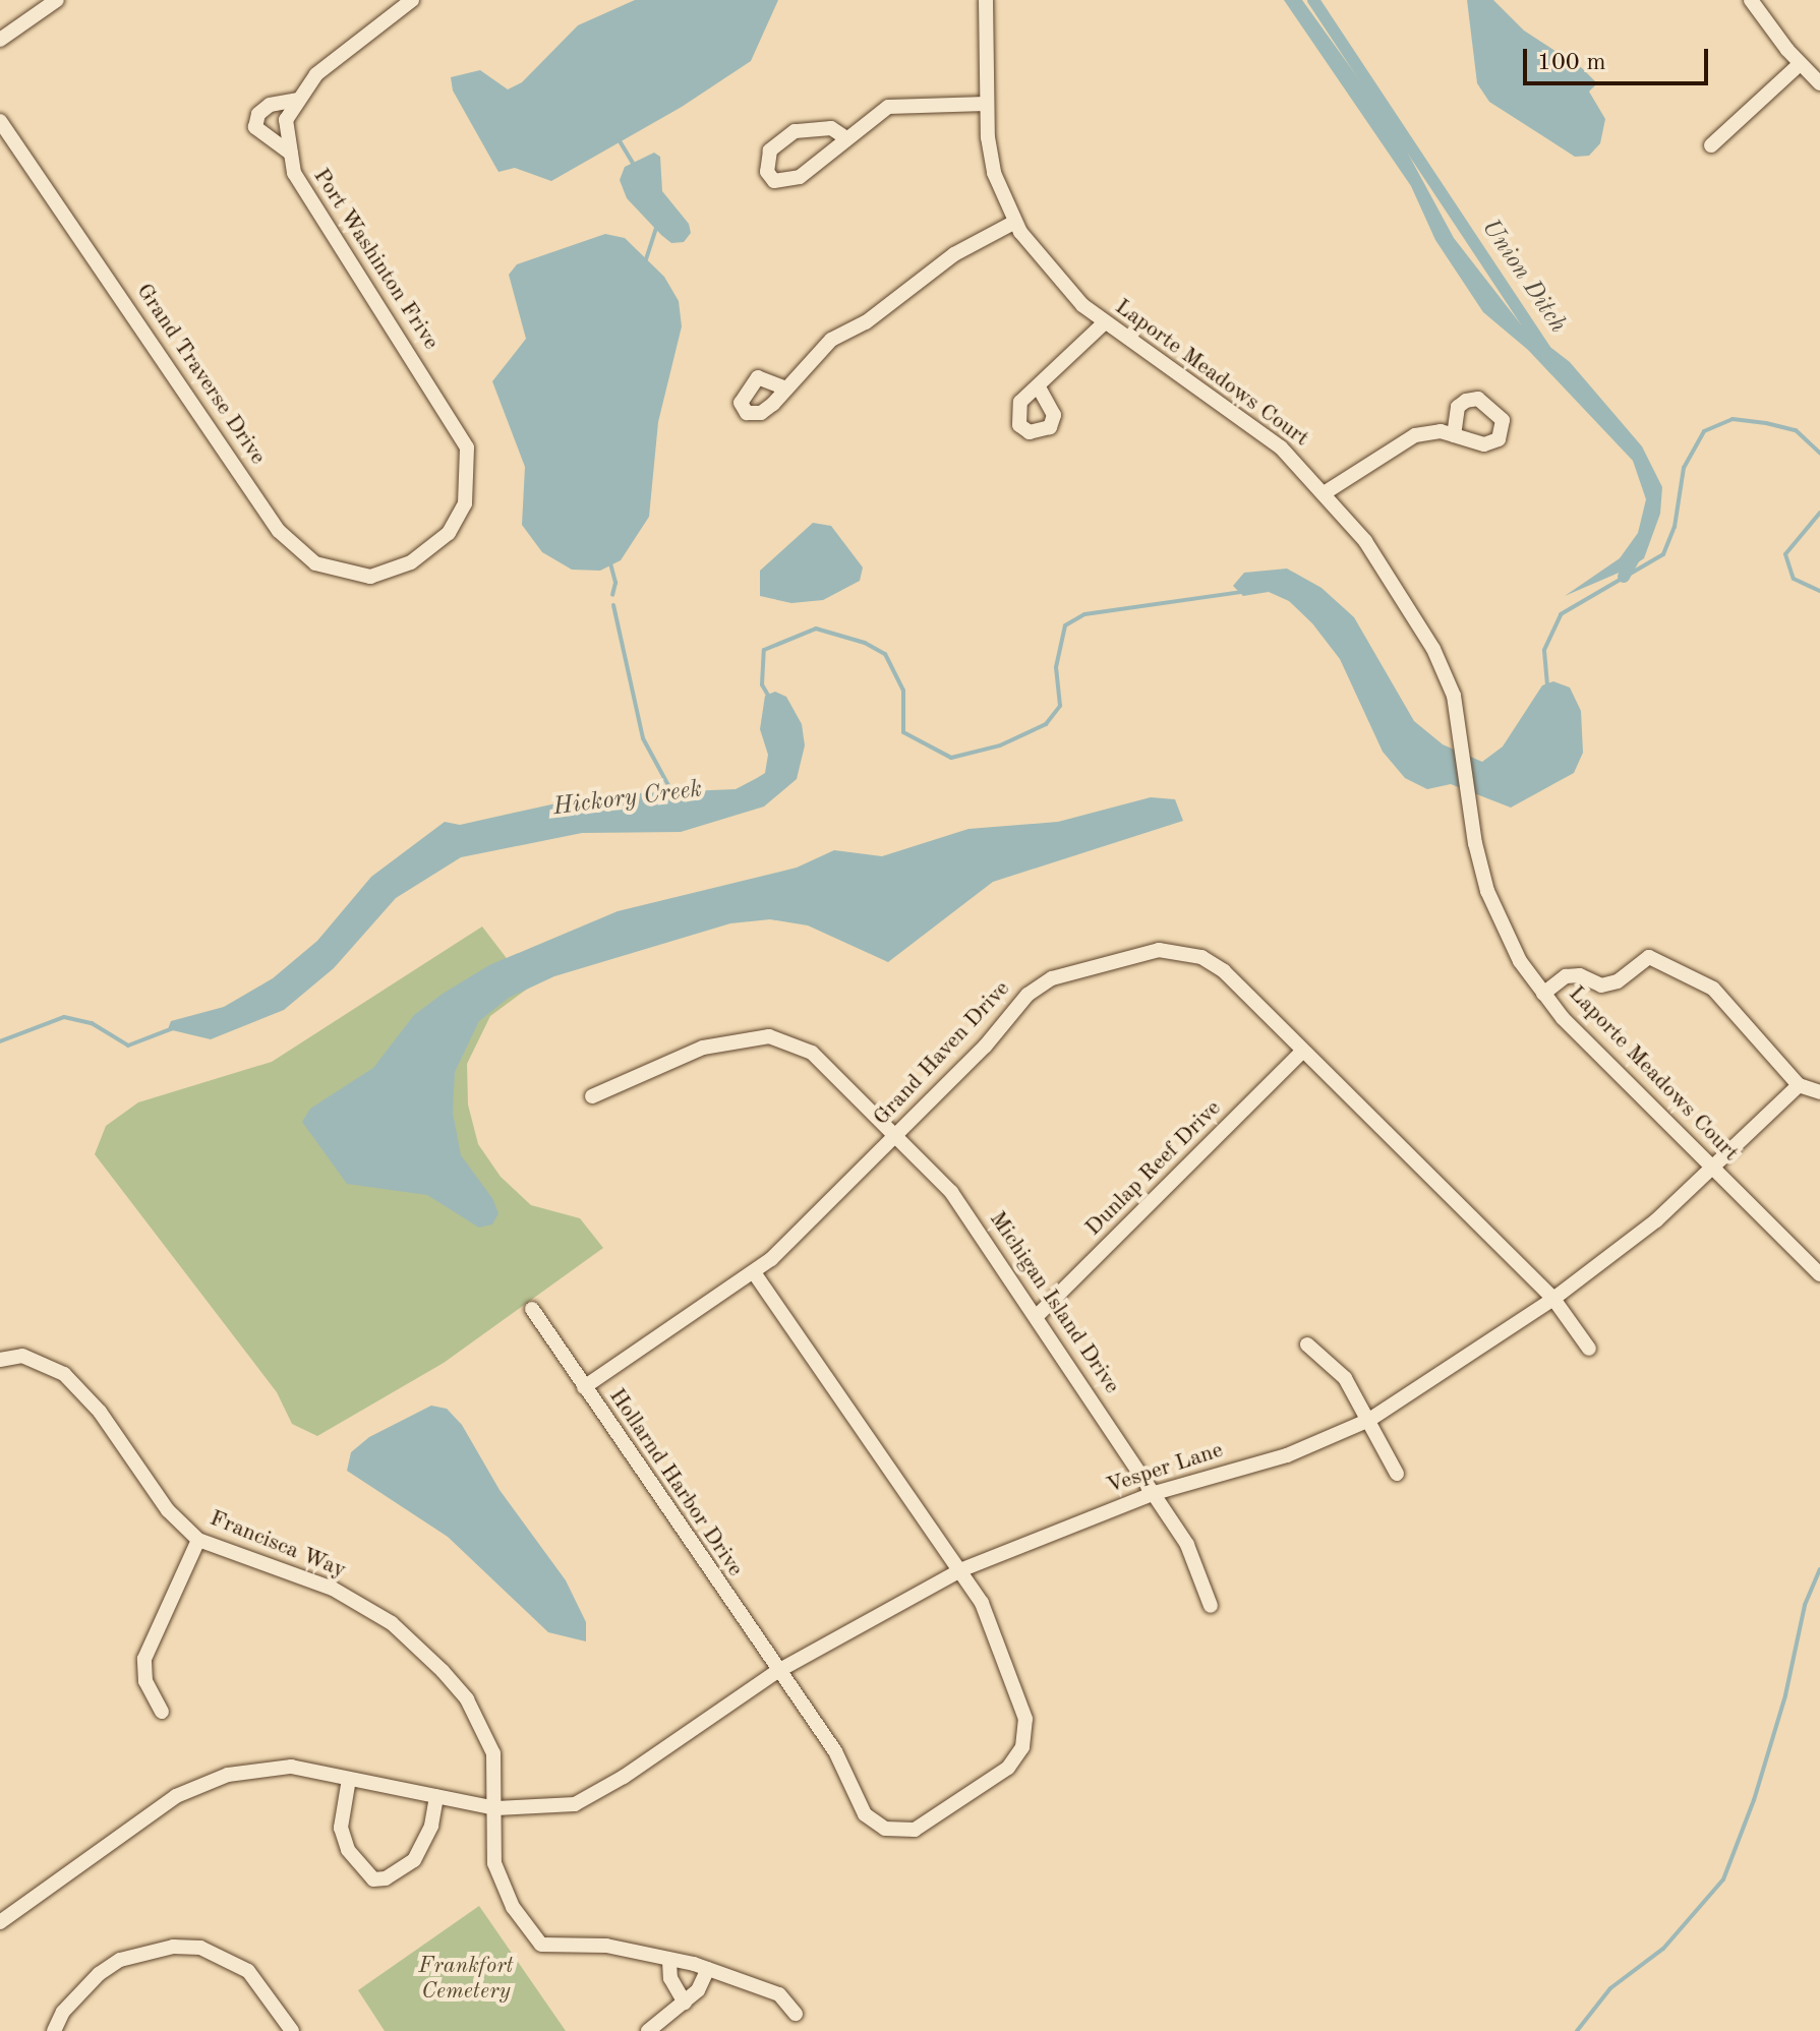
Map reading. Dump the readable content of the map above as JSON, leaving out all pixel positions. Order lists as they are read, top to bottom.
{
  "streets": {
    "street": [
      "Port Washinton Frive",
      "Laporte Meadows Court",
      "Grand Traverse Drive",
      "Grand Haven Drive",
      "Dunlap Reef Drive",
      "Michigan Island Drive",
      "Vesper Lane",
      "Hollarnd Harbor Drive",
      "Francisca Way"
    ]
  },
  "crossings": [
    ["Port Washinton Frive", "Grand Traverse Drive"],
    ["Laporte Meadows Court", "Vesper Lane"],
    ["Grand Haven Drive", "Dunlap Reef Drive"],
    ["Grand Haven Drive", "Michigan Island Drive"],
    ["Grand Haven Drive", "Vesper Lane"],
    ["Grand Haven Drive", "Hollarnd Harbor Drive"],
    ["Dunlap Reef Drive", "Michigan Island Drive"],
    ["Michigan Island Drive", "Vesper Lane"],
    ["Vesper Lane", "Hollarnd Harbor Drive"],
    ["Vesper Lane", "Francisca Way"]
  ],
  "water": ["Union Ditch", "Hickory Creek"],
  "parks": ["Frankfort Cemetery"],
  "scale_bar": "100 m"
}
